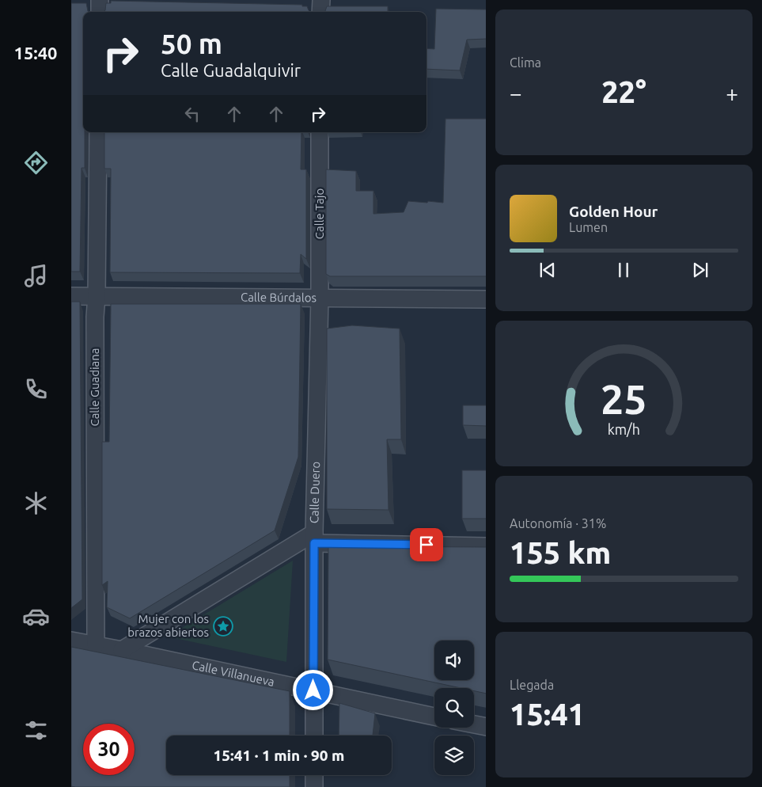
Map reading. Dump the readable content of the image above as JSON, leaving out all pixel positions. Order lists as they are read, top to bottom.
{
  "streets": {
    "street": [
      "Calle Tajo",
      "Calle Búrdalos",
      "Calle Guadiana",
      "Calle Duero",
      "Calle Villanueva"
    ]
  },
  "crossings": [
    ["Calle Tajo", "Calle Búrdalos"],
    ["Calle Tajo", "Calle Duero"],
    ["Calle Búrdalos", "Calle Guadiana"],
    ["Calle Búrdalos", "Calle Duero"],
    ["Calle Guadiana", "Calle Villanueva"],
    ["Calle Duero", "Calle Villanueva"]
  ],
  "places": {
    "place": ["Mujer con los brazos abiertos"]
  },
  "page": {
    "tabs": "15:40",
    "tile": [
      "Clima",
      ["Autonomía · 31%", "155 km"],
      ["Llegada", "15:41"]
    ],
    "turn": ["50 m", "Calle Guadalquivir"],
    "heat": ["−", "22°", "+"],
    "song": ["Golden Hour", "Lumen"],
    "limit": "30",
    "trip": "15:41 · 1 min · 90 m",
    "gauge": ["25", "km/h"]
  }
}
